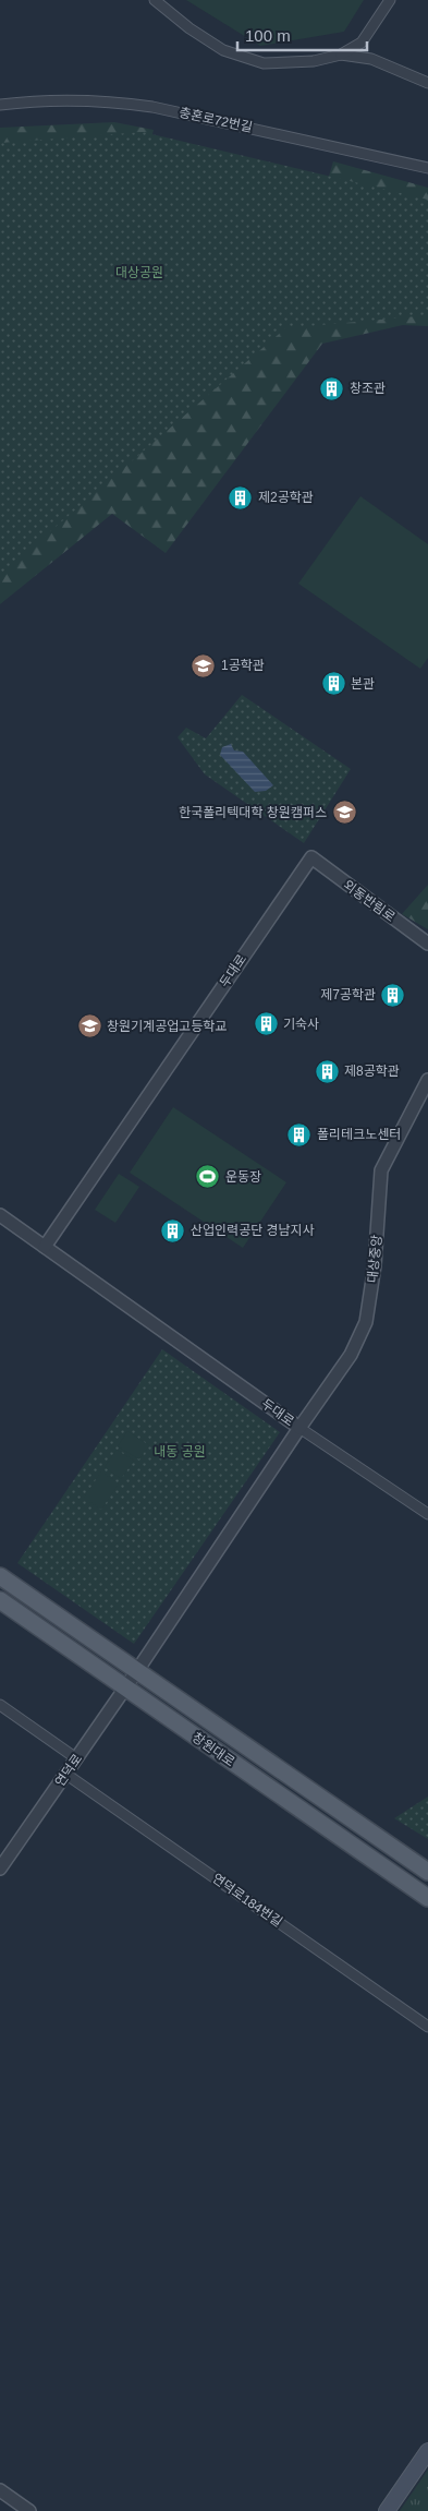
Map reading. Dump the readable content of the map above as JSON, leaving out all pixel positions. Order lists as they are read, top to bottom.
{
  "streets": {
    "main road": ["창원대로"],
    "street": [
      "충혼로72번길",
      "외동반림로",
      "두대로",
      "대상중앙",
      "연덕로",
      "연덕로184번길"
    ]
  },
  "crossings": [
    ["외동반림로", "두대로"],
    ["두대로", "대상중앙"],
    ["두대로", "창원대로"],
    ["두대로", "연덕로"],
    ["창원대로", "연덕로"],
    ["연덕로", "연덕로184번길"]
  ],
  "parks": ["대상공원", "내동 공원"],
  "places": {
    "building": [
      "창조관",
      "제2공학관",
      "본관",
      "제7공학관",
      "기숙사",
      "제8공학관",
      "폴리테크노센터",
      "산업인력공단 경남지사"
    ],
    "school or university": ["1공학관", "한국폴리텍대학 창원캠퍼스", "창원기계공업고등학교"],
    "sports": ["운동장"]
  },
  "scale_bar": "100 m"
}
